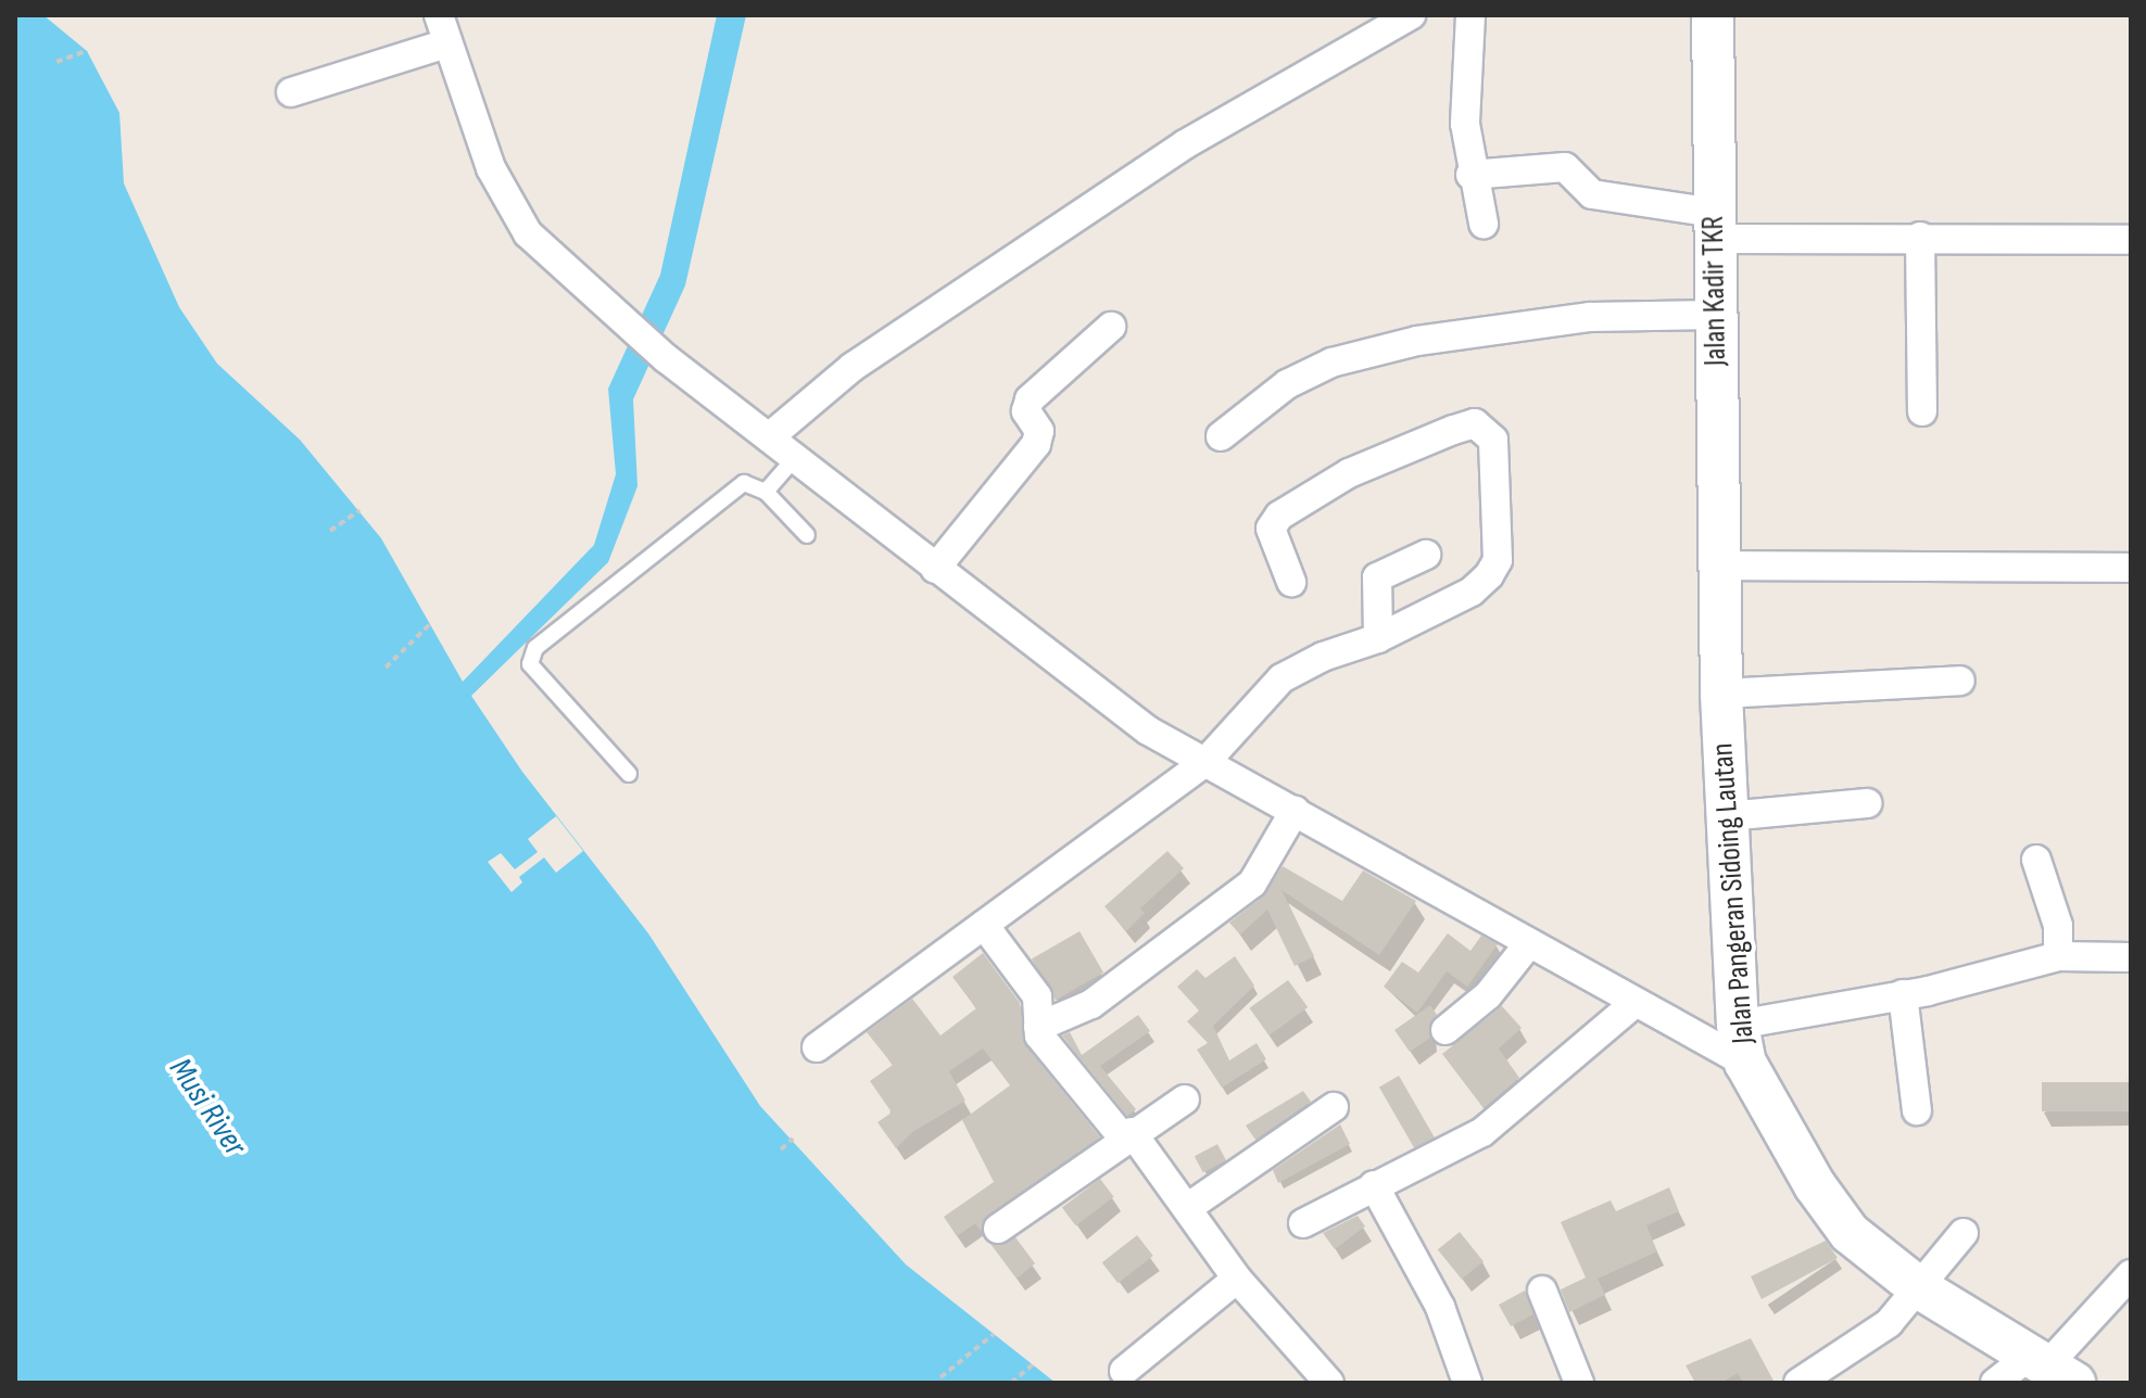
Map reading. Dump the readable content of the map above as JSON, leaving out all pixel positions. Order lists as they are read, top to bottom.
{
  "streets": {
    "street": ["Jalan Kadir TKR", "Jalan Pangeran Sidoing Lautan"]
  },
  "crossings": [
    ["Jalan Kadir TKR", "Jalan Pangeran Sidoing Lautan"]
  ],
  "water": ["Musi River"]
}
